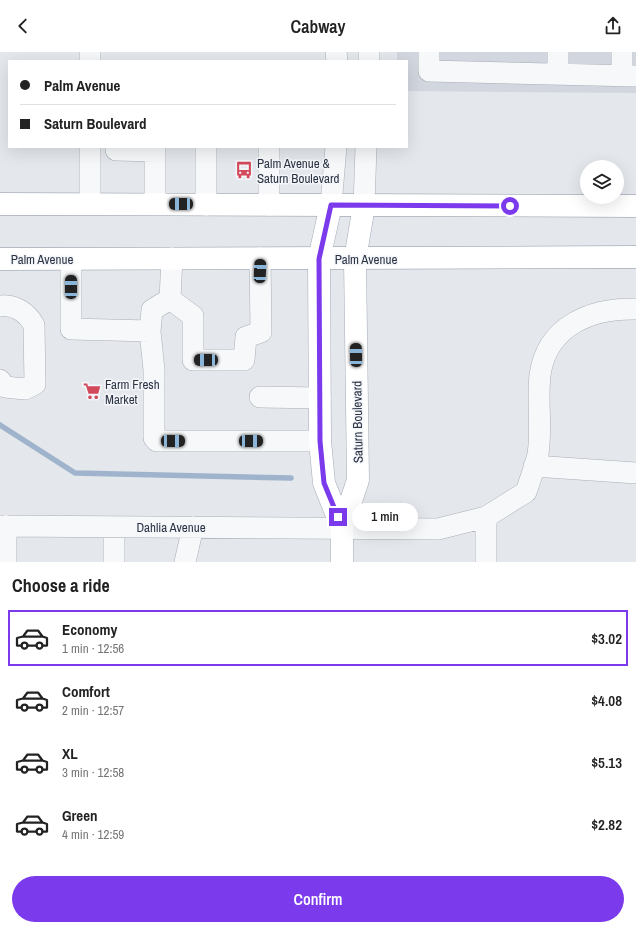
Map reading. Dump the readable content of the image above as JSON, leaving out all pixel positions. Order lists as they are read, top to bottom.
{
  "streets": {
    "main road": ["Palm Avenue", "Saturn Boulevard"],
    "street": ["Dahlia Avenue"]
  },
  "crossings": [
    ["Palm Avenue", "Saturn Boulevard"],
    ["Saturn Boulevard", "Dahlia Avenue"]
  ],
  "places": {
    "bus stop": ["Palm Avenue & Saturn Boulevard"],
    "supermarket": ["Farm Fresh Market"]
  },
  "page": {
    "header": "Cabway",
    "banner": ["Palm Avenue", "Saturn Boulevard"],
    "bubble": "1 min",
    "heading": "Choose a ride",
    "list": [
      {
        "name": "Economy",
        "note": "1 min · 12:56",
        "value": "$3.02"
      },
      {
        "name": "Comfort",
        "note": "2 min · 12:57",
        "value": "$4.08"
      },
      {
        "name": "XL",
        "note": "3 min · 12:58",
        "value": "$5.13"
      },
      {
        "name": "Green",
        "note": "4 min · 12:59",
        "value": "$2.82"
      }
    ],
    "buttons": "Confirm"
  }
}
